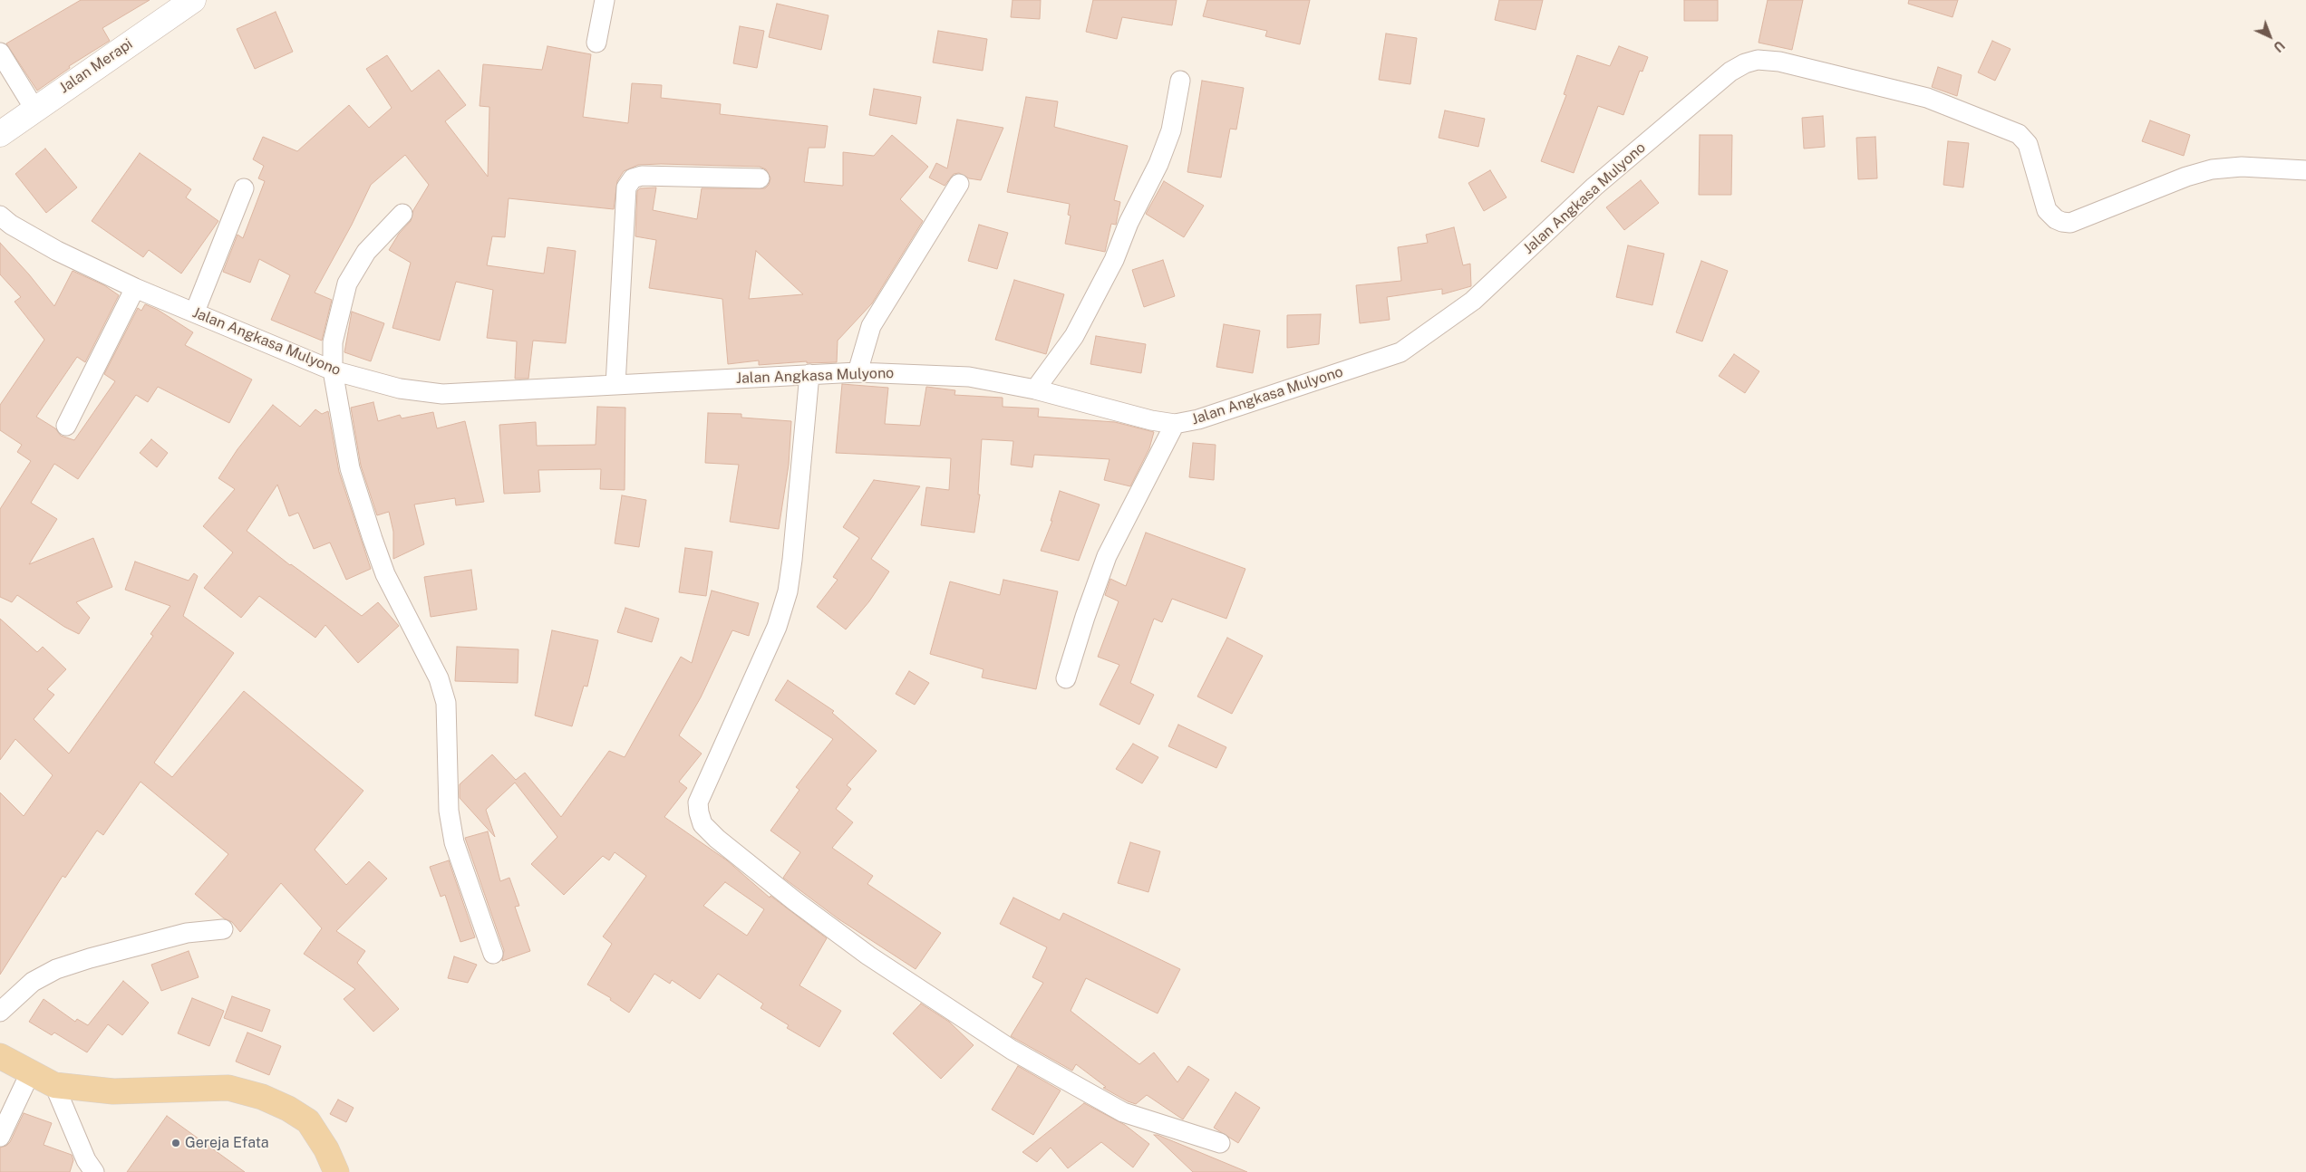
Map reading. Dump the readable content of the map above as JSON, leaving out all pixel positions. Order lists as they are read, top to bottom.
{
  "streets": {
    "street": ["Jalan Merapi", "Jalan Angkasa Mulyono"]
  },
  "places": ["Gereja Efata"],
  "north": "bottom right"
}
